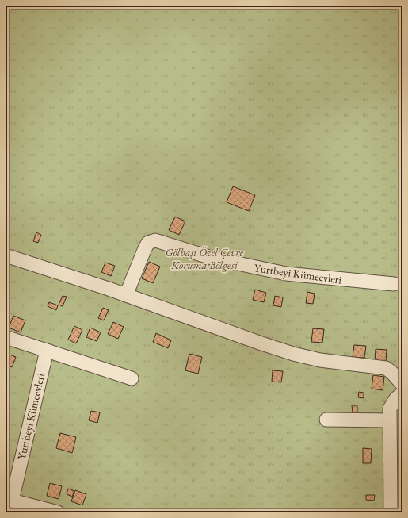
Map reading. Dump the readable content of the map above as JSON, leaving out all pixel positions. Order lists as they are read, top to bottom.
{
  "streets": {
    "street": ["Yurtbeyi Kümeevleri"]
  },
  "parks": ["Gölbaşı Özel Çevre Koruma Bölgesi"]
}
